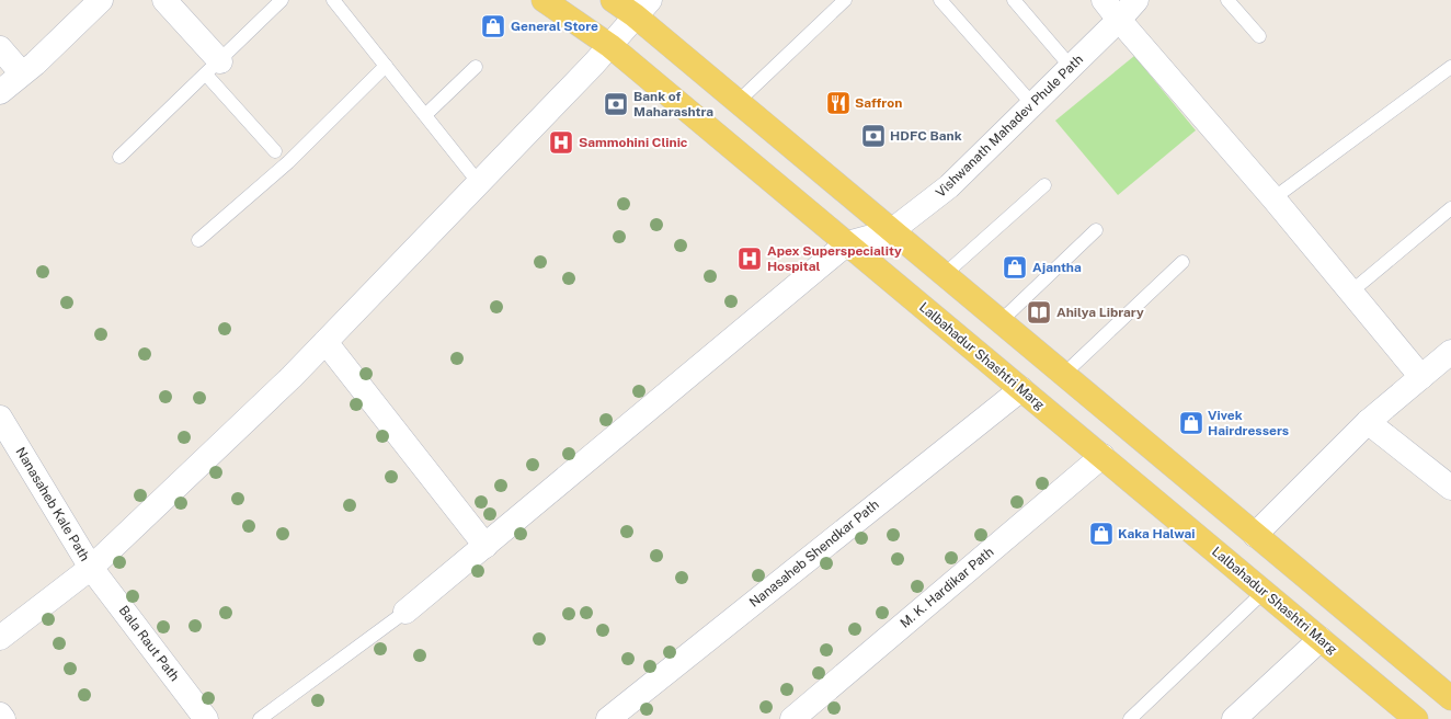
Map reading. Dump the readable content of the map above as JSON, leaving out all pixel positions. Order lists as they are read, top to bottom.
{
  "streets": {
    "main road": ["Lalbahadur Shashtri Marg"],
    "street": [
      "Vishwanath Mahadev Phule Path",
      "Nanasaheb Kale Path",
      "Nanasaheb Shendkar Path",
      "M. K. Hardikar Path",
      "Bala Raut Path"
    ]
  },
  "crossings": [
    ["Vishwanath Mahadev Phule Path", "Lalbahadur Shashtri Marg"],
    ["Lalbahadur Shashtri Marg", "Nanasaheb Shendkar Path"],
    ["Lalbahadur Shashtri Marg", "M. K. Hardikar Path"],
    ["Nanasaheb Kale Path", "Bala Raut Path"]
  ],
  "places": {
    "shop": [
      "General Store",
      "Ajantha",
      "Vivek Hairdressers",
      "Kaka Halwai"
    ],
    "restaurant": ["Saffron"],
    "bank": ["Bank of Maharashtra", "HDFC Bank"],
    "hospital": ["Sammohini Clinic", "Apex Superspeciality Hospital"],
    "library": ["Ahilya Library"]
  }
}
